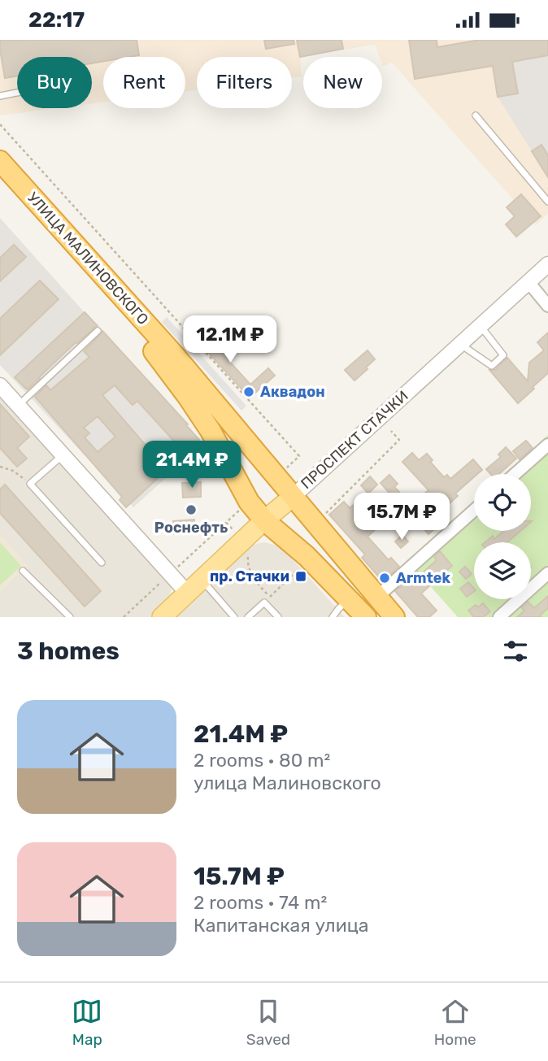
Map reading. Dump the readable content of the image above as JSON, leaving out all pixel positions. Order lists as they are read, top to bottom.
{
  "streets": {
    "highway": ["УЛИЦА МАЛИНОВСКОГО"],
    "main road": ["ПРОСПЕКТ СТАЧКИ"]
  },
  "crossings": [
    ["УЛИЦА МАЛИНОВСКОГО", "ПРОСПЕКТ СТАЧКИ"]
  ],
  "places": {
    "other": ["Аквадон", "Роснефть", "Armtek"],
    "transit": ["пр. Стачки"]
  },
  "page": {
    "status": "22:17",
    "chip": [
      "Buy",
      "Rent",
      "Filters",
      "New"
    ],
    "price": ["12.1M ₽", "21.4M ₽", "15.7M ₽"],
    "heading": "3 homes",
    "list": [
      {
        "name": "21.4M ₽",
        "note": "2 rooms · 80 m² · улица Малиновского"
      },
      {
        "name": "15.7M ₽",
        "note": "2 rooms · 74 m² · Капитанская улица"
      }
    ],
    "tabs": ["Map", "Saved", "Home"]
  }
}
